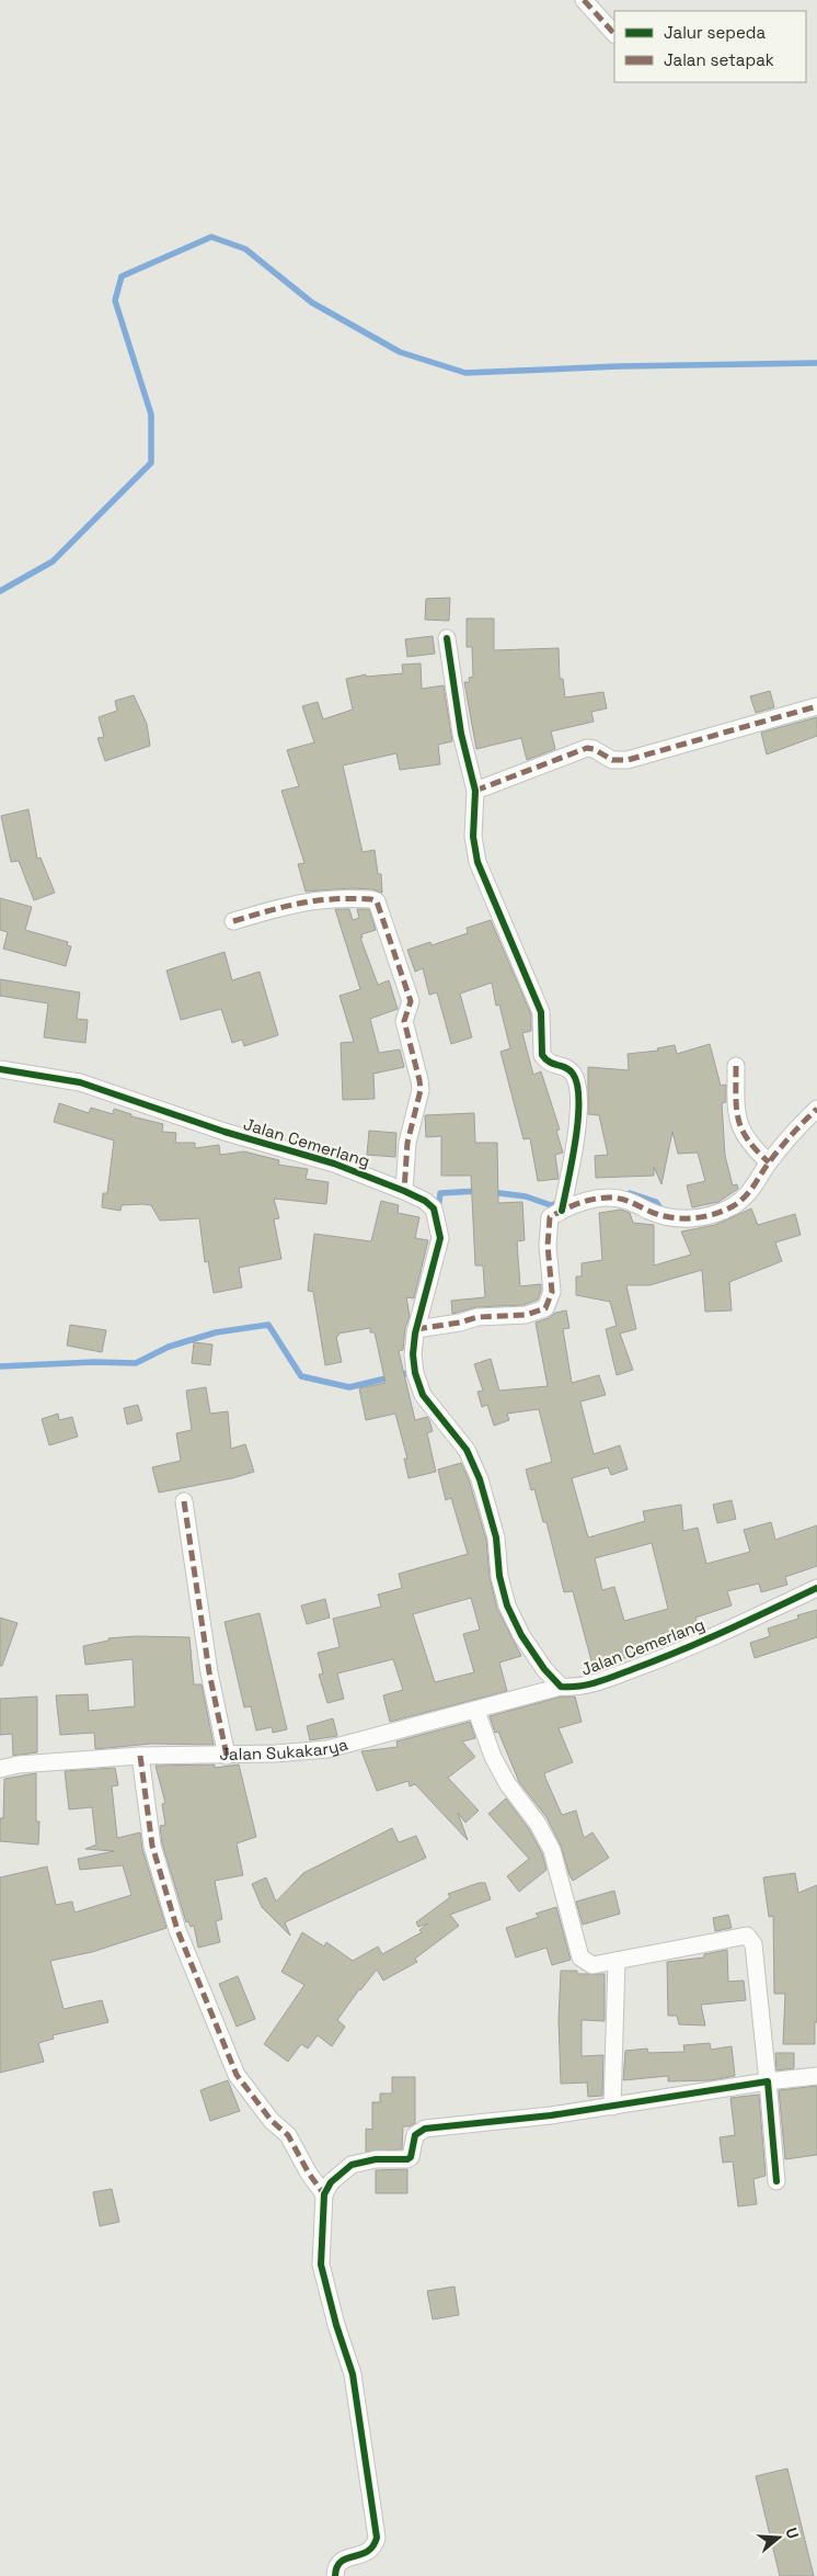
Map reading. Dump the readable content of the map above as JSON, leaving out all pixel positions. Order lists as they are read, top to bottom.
{
  "streets": {
    "street": ["Jalan Cemerlang", "Jalan Sukakarya"]
  },
  "crossings": [
    ["Jalan Cemerlang", "Jalan Sukakarya"]
  ],
  "legend": ["Jalur sepeda", "Jalan setapak"],
  "north": "right"
}
